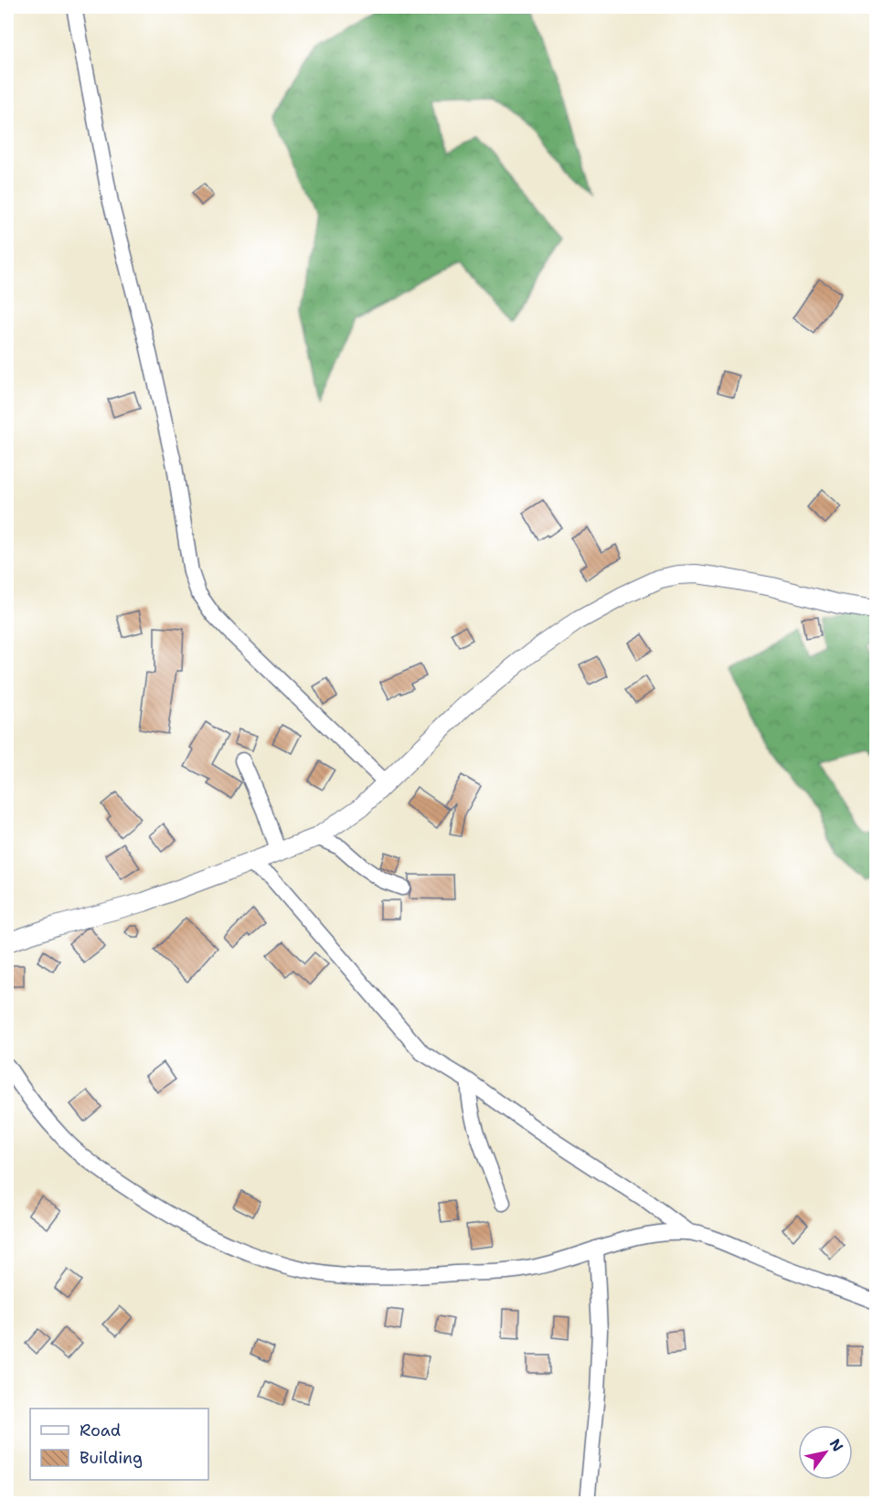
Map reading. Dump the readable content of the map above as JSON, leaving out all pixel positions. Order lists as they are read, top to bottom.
{
  "legend": ["Road", "Building"],
  "north": "top right"
}
